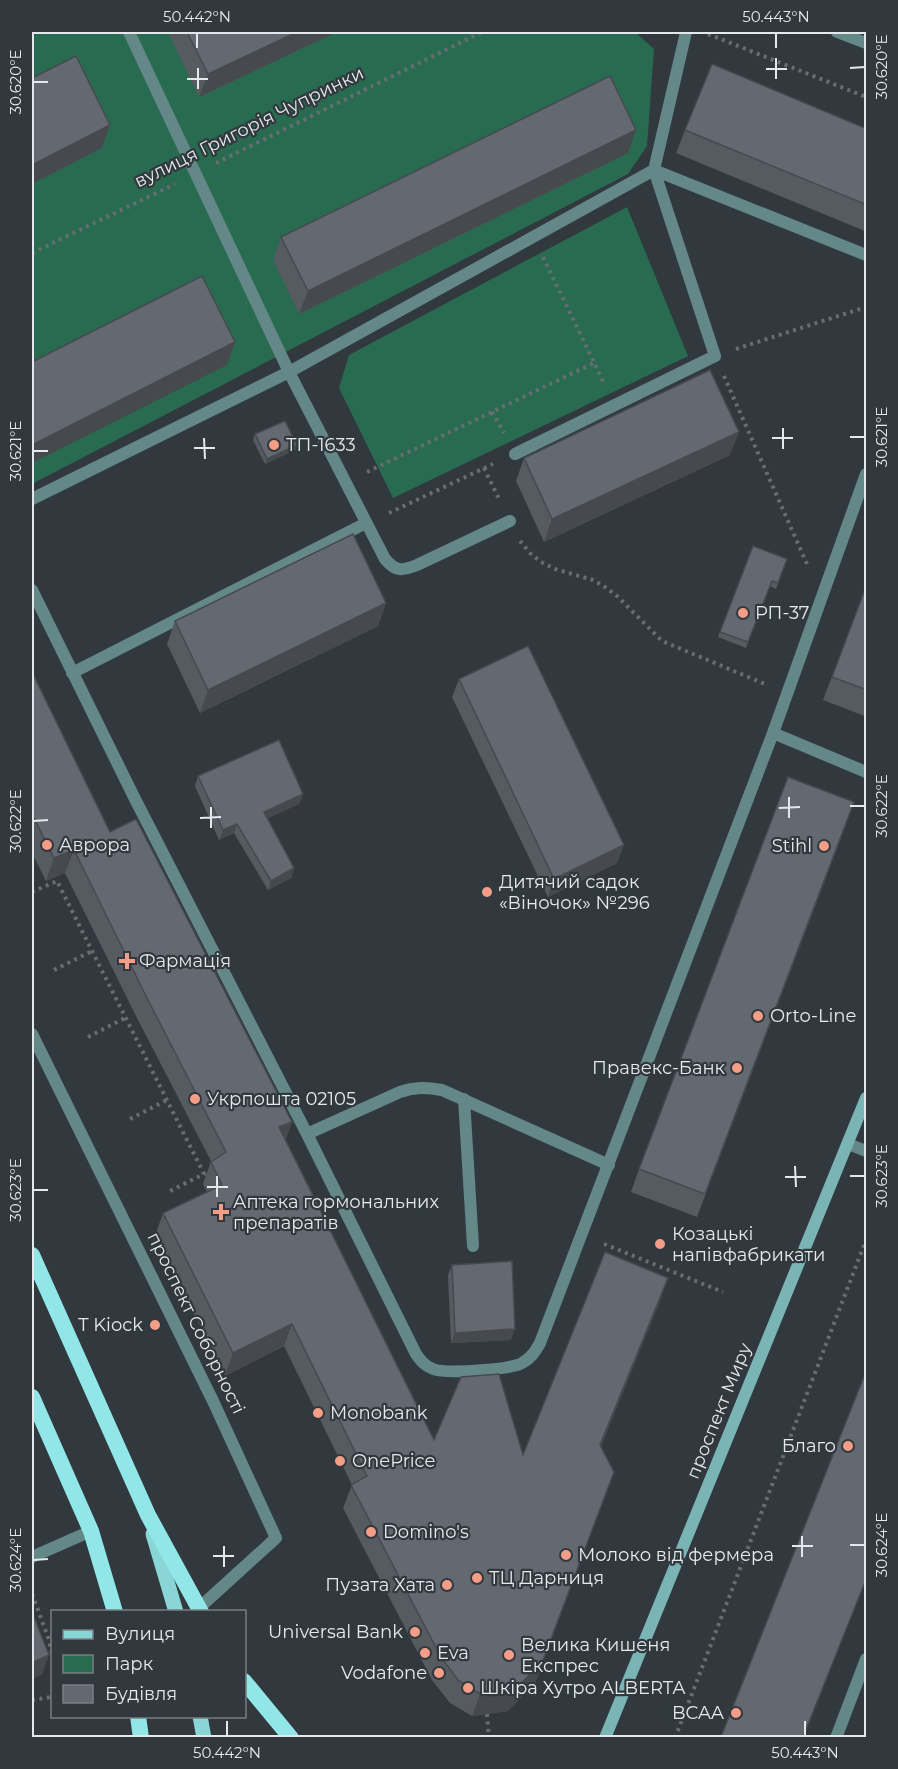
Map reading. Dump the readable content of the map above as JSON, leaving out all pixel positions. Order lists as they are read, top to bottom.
{
  "streets": {
    "highway": ["проспект Соборності"],
    "main road": ["проспект Миру"],
    "path": ["вулиця Григорія Чупринки"]
  },
  "places": {
    "other": [
      "ТП-1633",
      "РП-37",
      "Аврора",
      "Stihl",
      "Дитячий садок «Віночок» №296",
      "Orto-Line",
      "Правекс-Банк",
      "Укрпошта 02105",
      "Козацькі напівфабрикати",
      "T Kiock",
      "Monobank",
      "Благо",
      "OnePrice",
      "Domino's",
      "Молоко від фермера",
      "ТЦ Дарниця",
      "Пузата Хата",
      "Universal Bank",
      "Eva",
      "Велика Кишеня Експрес",
      "Vodafone",
      "Шкіра Хутро ALBERTA",
      "BCAA"
    ],
    "health": ["Фармація", "Аптека гормональних препаратів"]
  },
  "legend": ["Вулиця", "Парк", "Будівля"],
  "coordinates": [
    "50.442°N",
    "50.443°N",
    "30.620°E",
    "30.621°E",
    "30.622°E",
    "30.623°E",
    "30.624°E"
  ]
}
